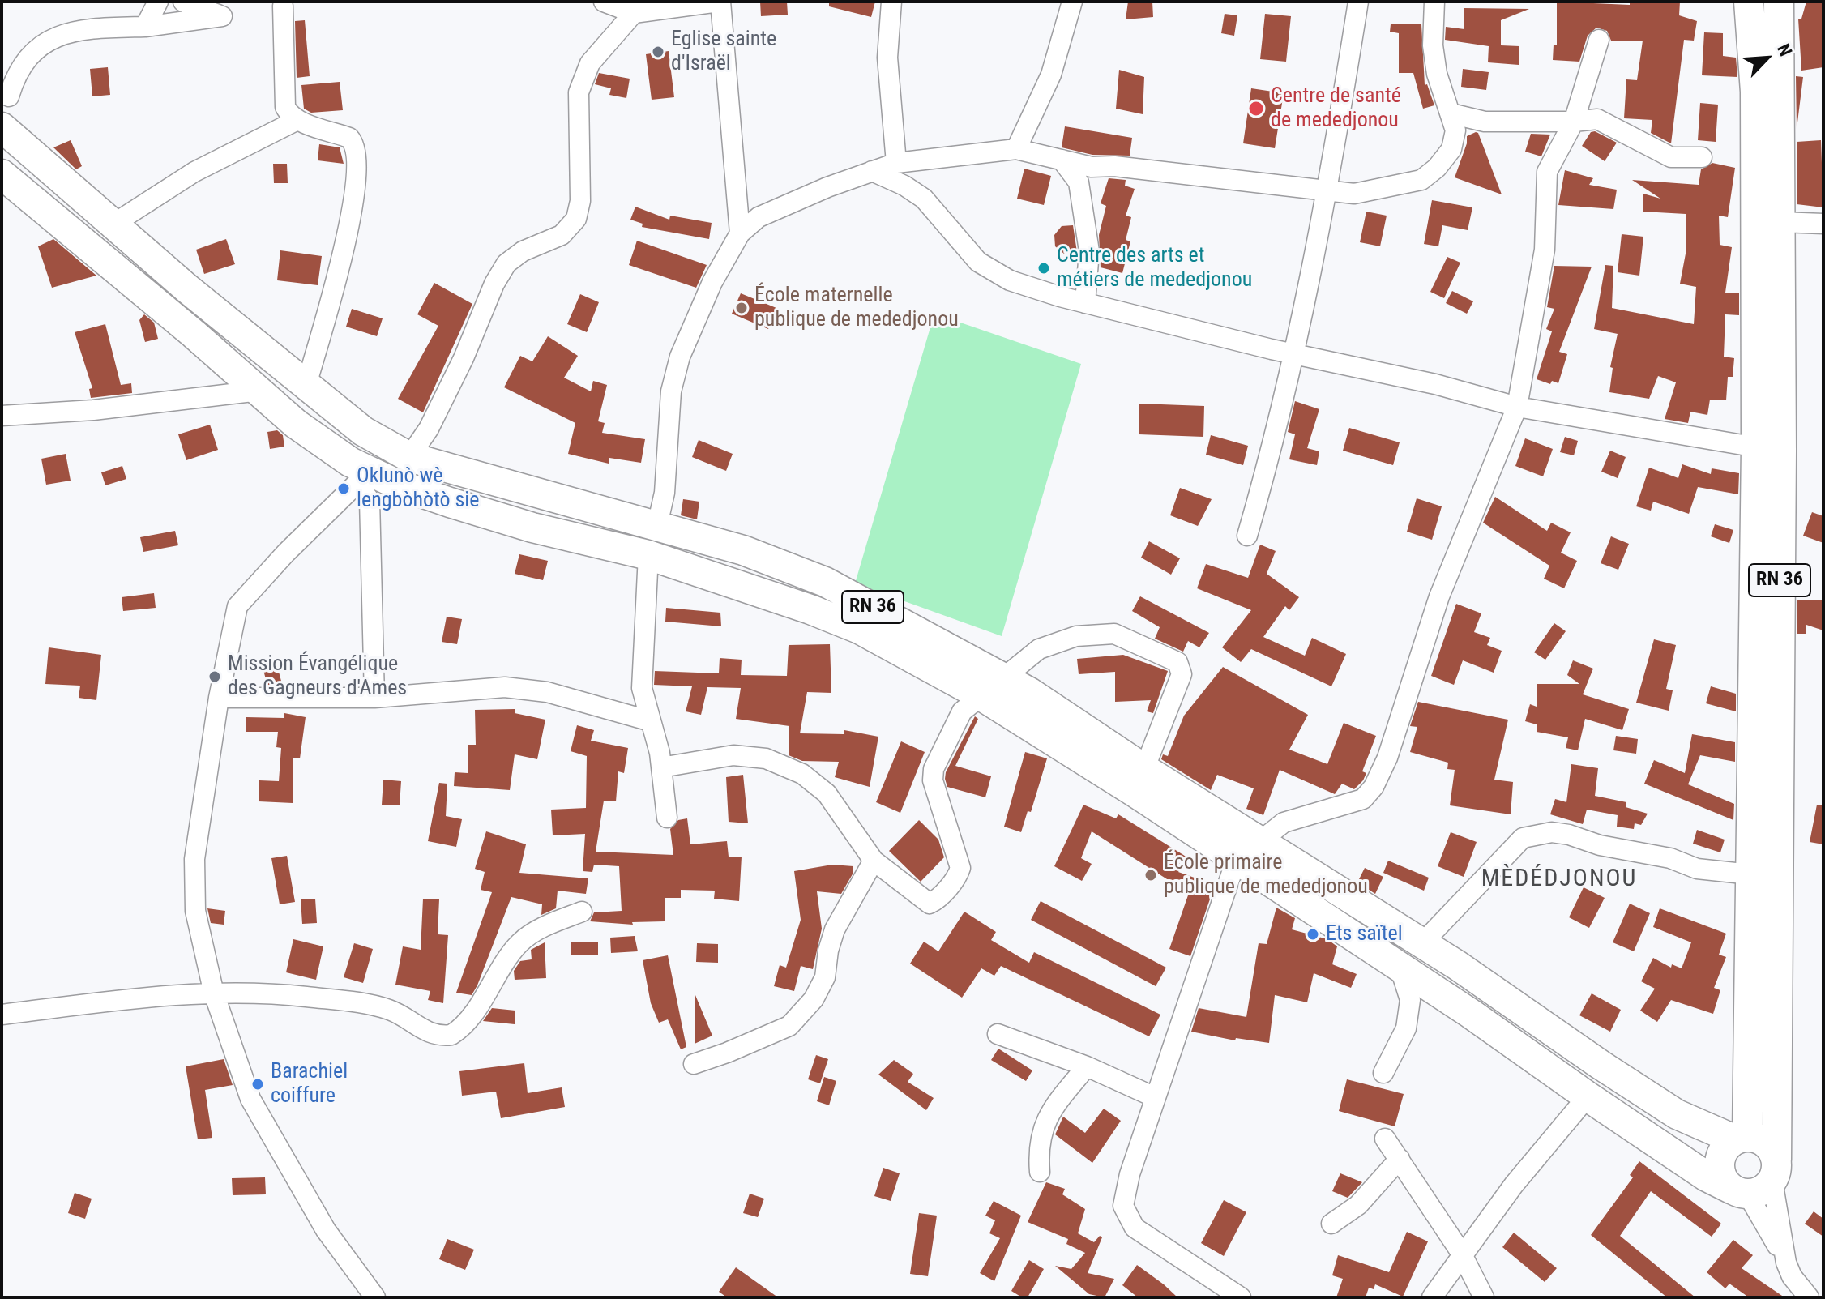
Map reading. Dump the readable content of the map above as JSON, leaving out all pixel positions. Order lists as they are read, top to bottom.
{
  "streets": {
    "main road": ["RN 36"]
  },
  "districts": ["MÈDÉDJONOU"],
  "places": [
    "Eglise sainte d'Israël",
    "Centre de santé de mededjonou",
    "Centre des arts et métiers de mededjonou",
    "École maternelle publique de mededjonou",
    "Oklunò wè lengbòhòtò sie",
    "Mission Évangélique des Gagneurs d'Ames",
    "École primaire publique de mededjonou",
    "Ets saïtel",
    "Barachiel coiffure"
  ],
  "north": "top right"
}
